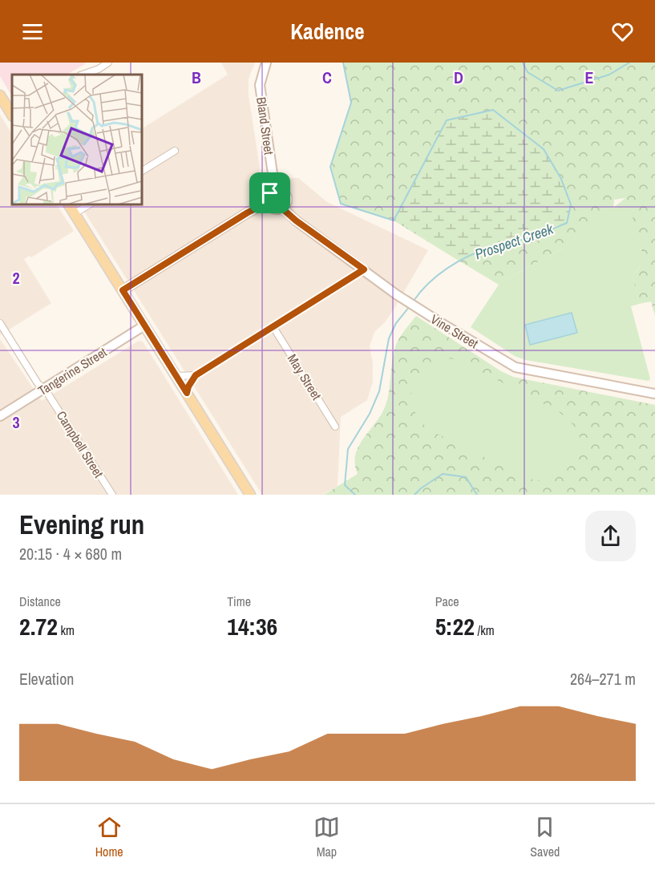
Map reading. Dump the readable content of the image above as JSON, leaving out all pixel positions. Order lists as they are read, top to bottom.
{
  "streets": {
    "main road": ["Bland Street", "Vine Street", "Tangerine Street"],
    "street": ["May Street", "Campbell Street"]
  },
  "crossings": [
    ["Bland Street", "Vine Street"],
    ["Tangerine Street", "Campbell Street"]
  ],
  "water": ["Prospect Creek"],
  "page": {
    "header": "Kadence",
    "heading": ["Evening run", "20:15 · 4 × 680 m"],
    "stats": [
      ["Distance", "2.72 km"],
      ["Time", "14:36"],
      ["Pace", "5:22 /km"]
    ],
    "chart": ["Elevation", "264–271 m"],
    "tabs": ["Home", "Map", "Saved"]
  },
  "grid": {
    "columns": [
      "B",
      "C",
      "D",
      "E"
    ],
    "rows": ["2", "3"]
  }
}
